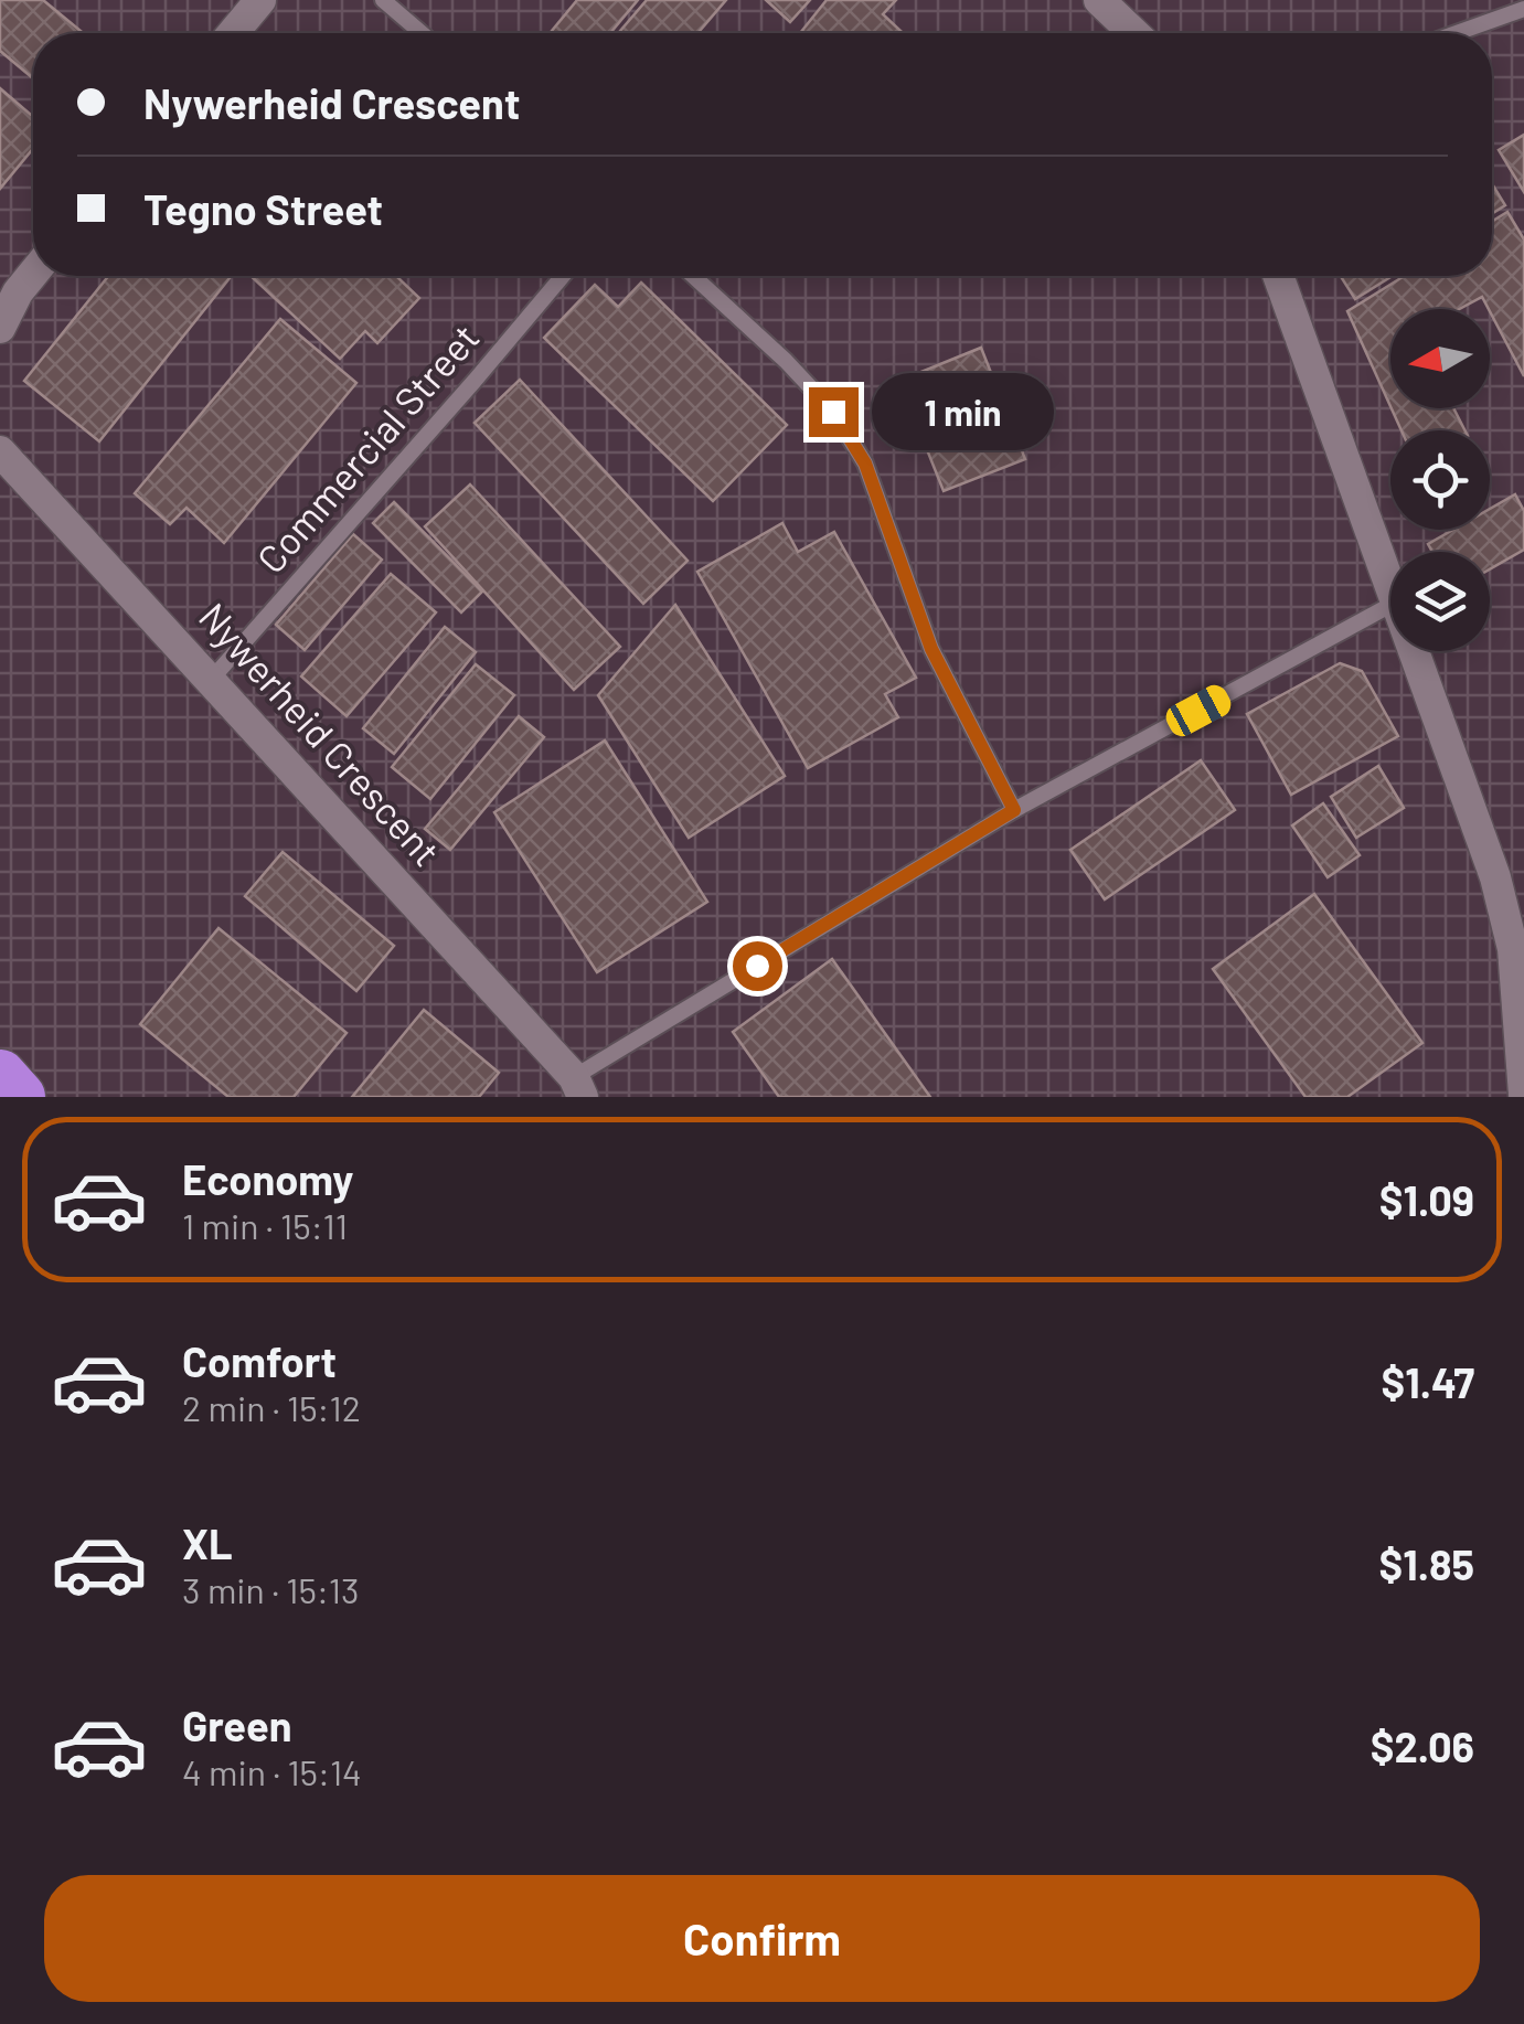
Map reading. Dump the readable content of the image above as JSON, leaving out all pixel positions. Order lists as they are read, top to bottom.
{
  "streets": {
    "street": ["Nywerheid Crescent"],
    "lane": ["Commercial Street"]
  },
  "crossings": [
    ["Commercial Street", "Nywerheid Crescent"]
  ],
  "north": "left",
  "page": {
    "banner": ["Nywerheid Crescent", "Tegno Street"],
    "bubble": "1 min",
    "list": [
      {
        "name": "Economy",
        "note": "1 min · 15:11",
        "value": "$1.09"
      },
      {
        "name": "Comfort",
        "note": "2 min · 15:12",
        "value": "$1.47"
      },
      {
        "name": "XL",
        "note": "3 min · 15:13",
        "value": "$1.85"
      },
      {
        "name": "Green",
        "note": "4 min · 15:14",
        "value": "$2.06"
      }
    ],
    "buttons": "Confirm"
  }
}
